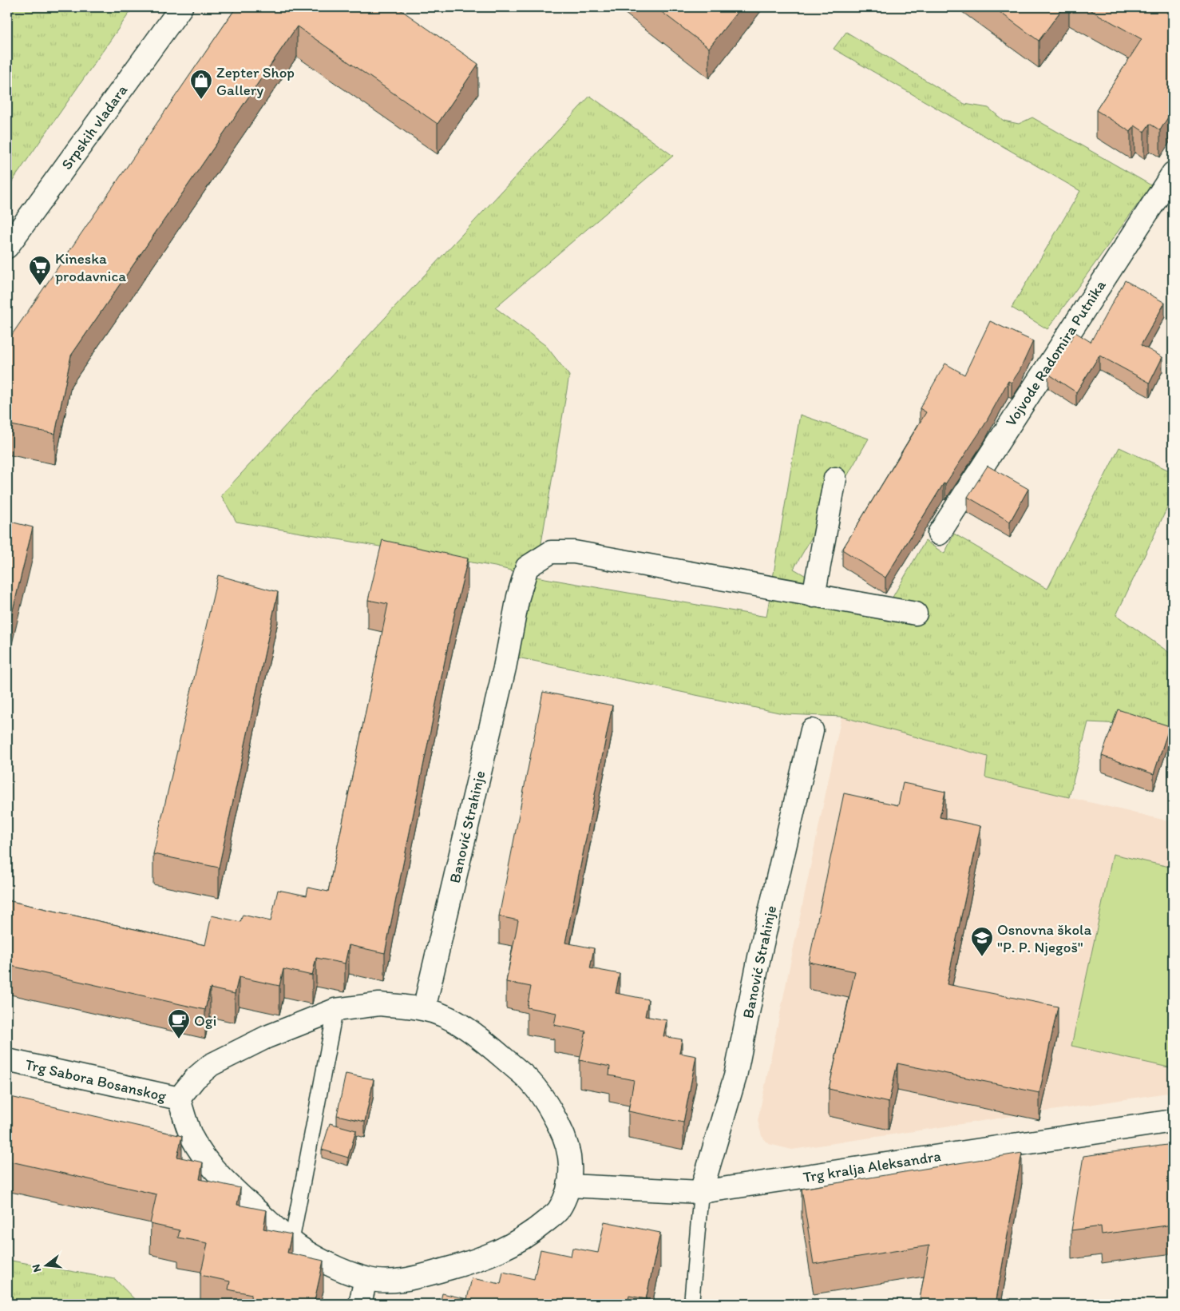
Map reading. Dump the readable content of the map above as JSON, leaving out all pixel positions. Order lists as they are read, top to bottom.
{
  "streets": {
    "street": [
      "Srpskih vladara",
      "Vojvode Radomira Putnika",
      "Banović Strahinje",
      "Trg Sabora Bosanskog",
      "Trg kralja Aleksandra"
    ]
  },
  "crossings": [
    ["Banović Strahinje", "Trg kralja Aleksandra"],
    ["Trg Sabora Bosanskog", "Trg kralja Aleksandra"]
  ],
  "places": {
    "shop": ["Zepter Shop Gallery"],
    "supermarket": ["Kineska prodavnica"],
    "school or university": ["Osnovna škola \"P. P. Njegoš\""],
    "cafe": ["Ogi"]
  },
  "north": "left"
}
